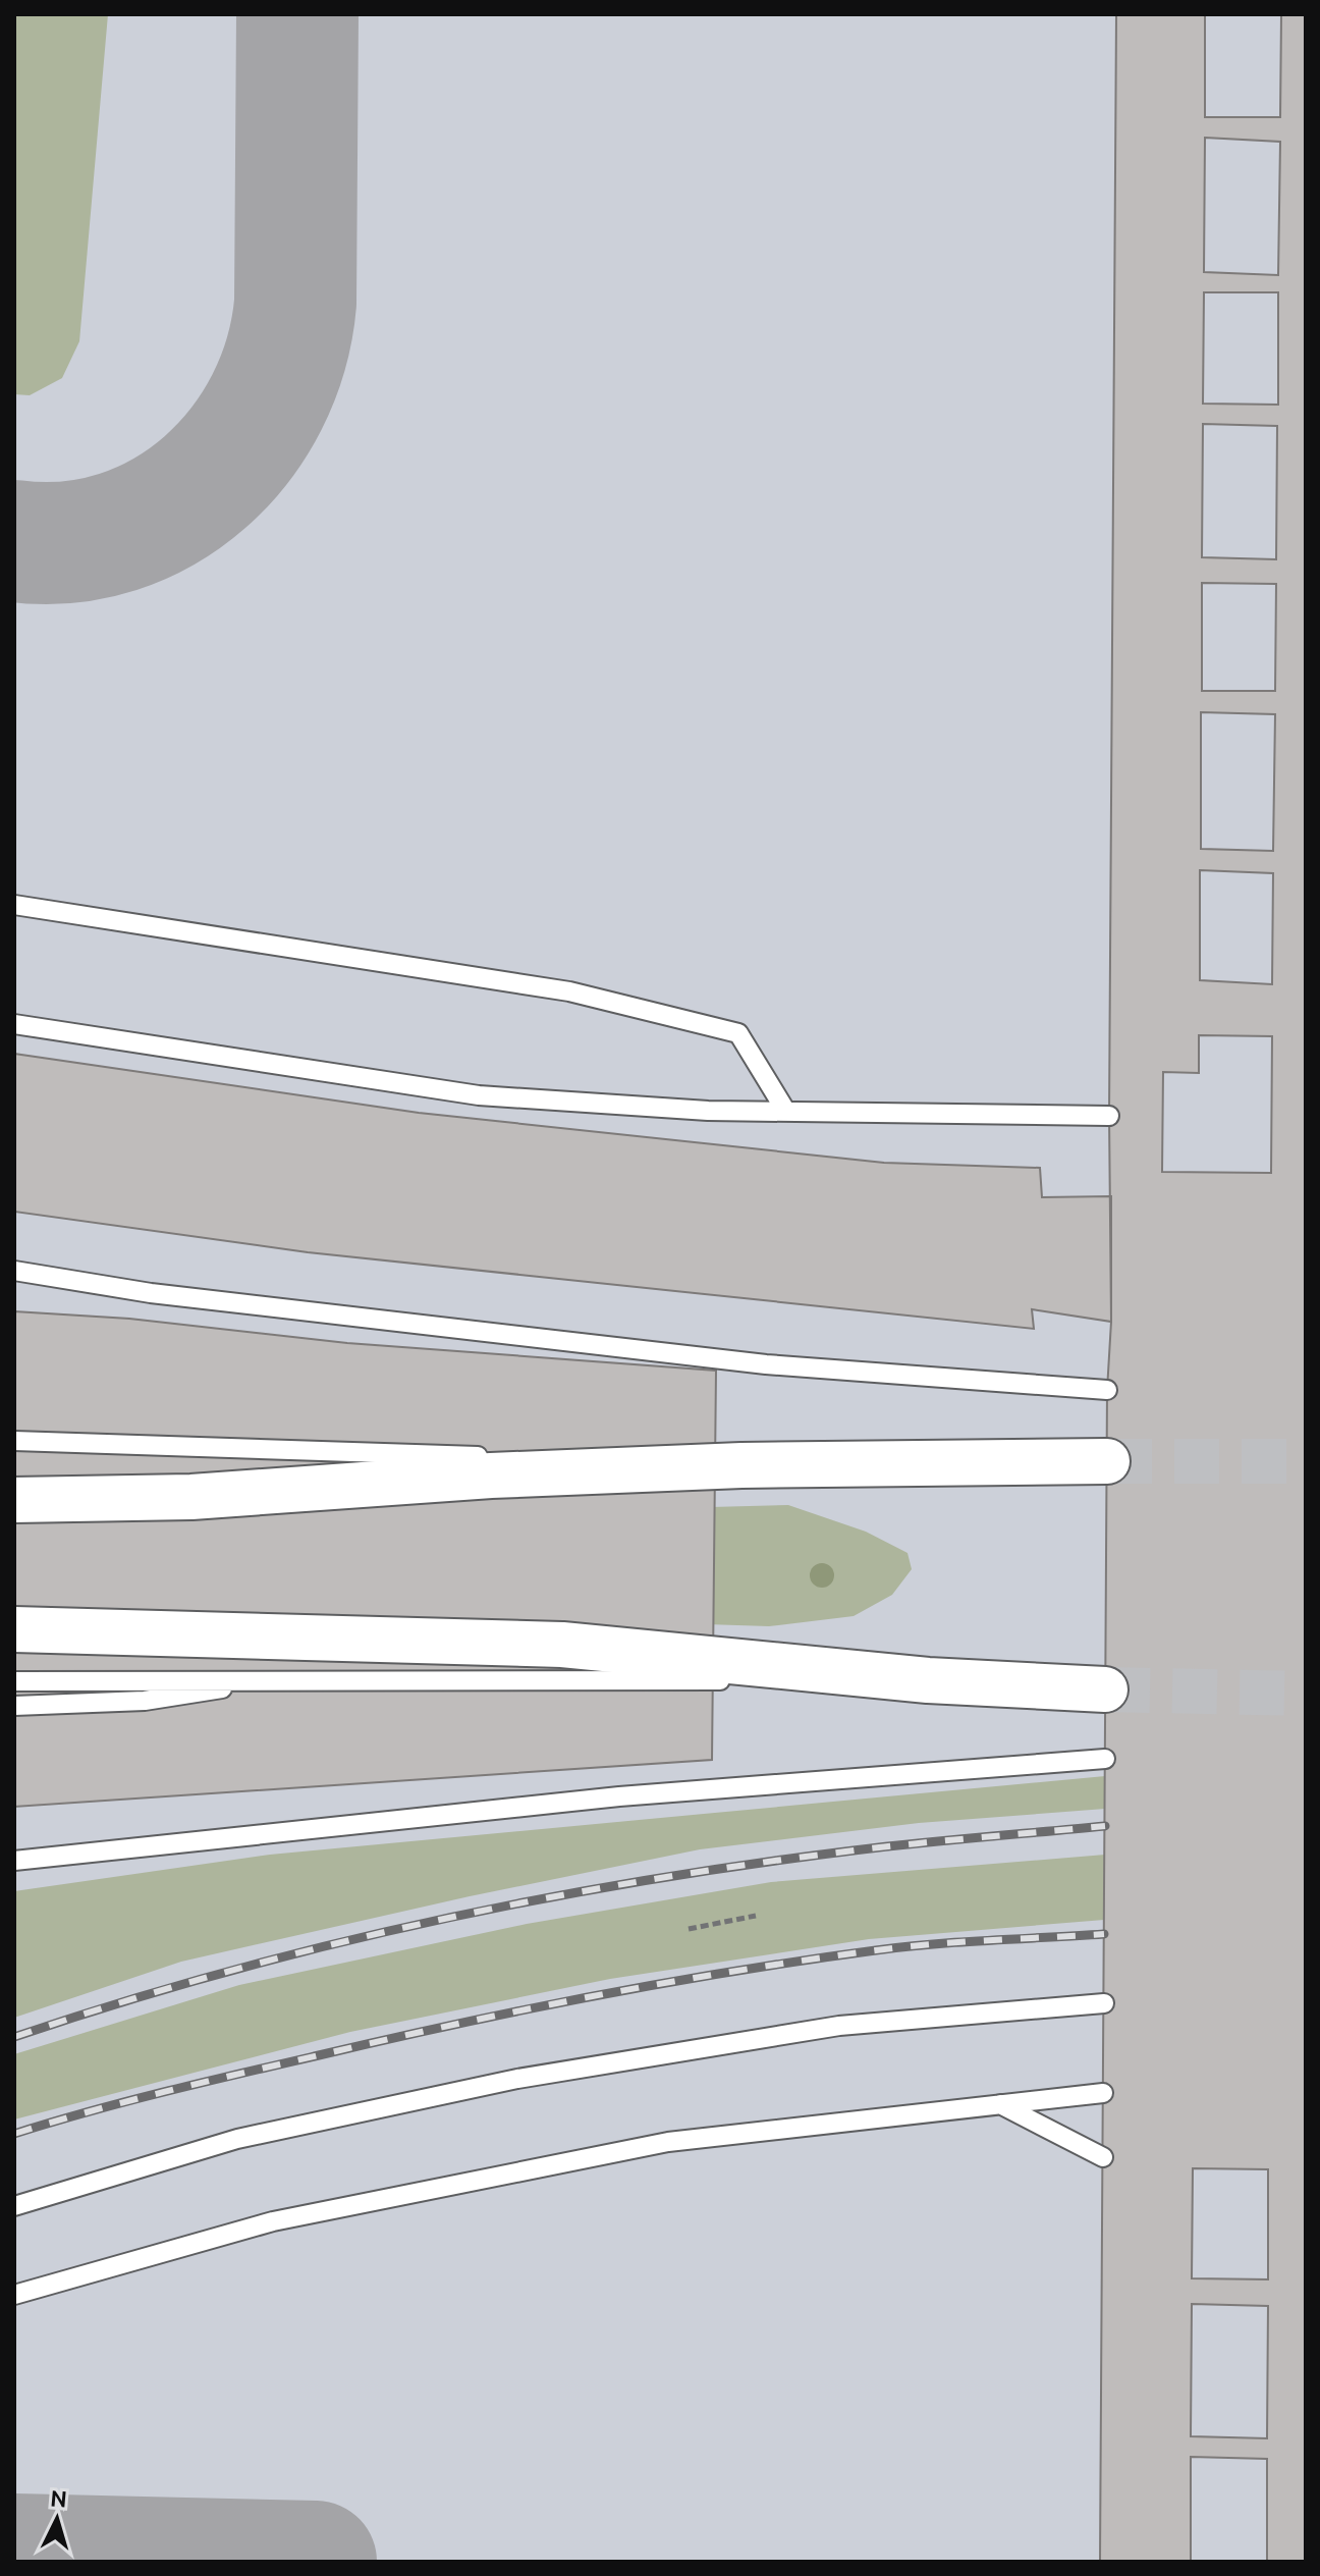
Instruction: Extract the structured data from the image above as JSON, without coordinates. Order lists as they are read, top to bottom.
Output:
{
  "north": "top"
}
